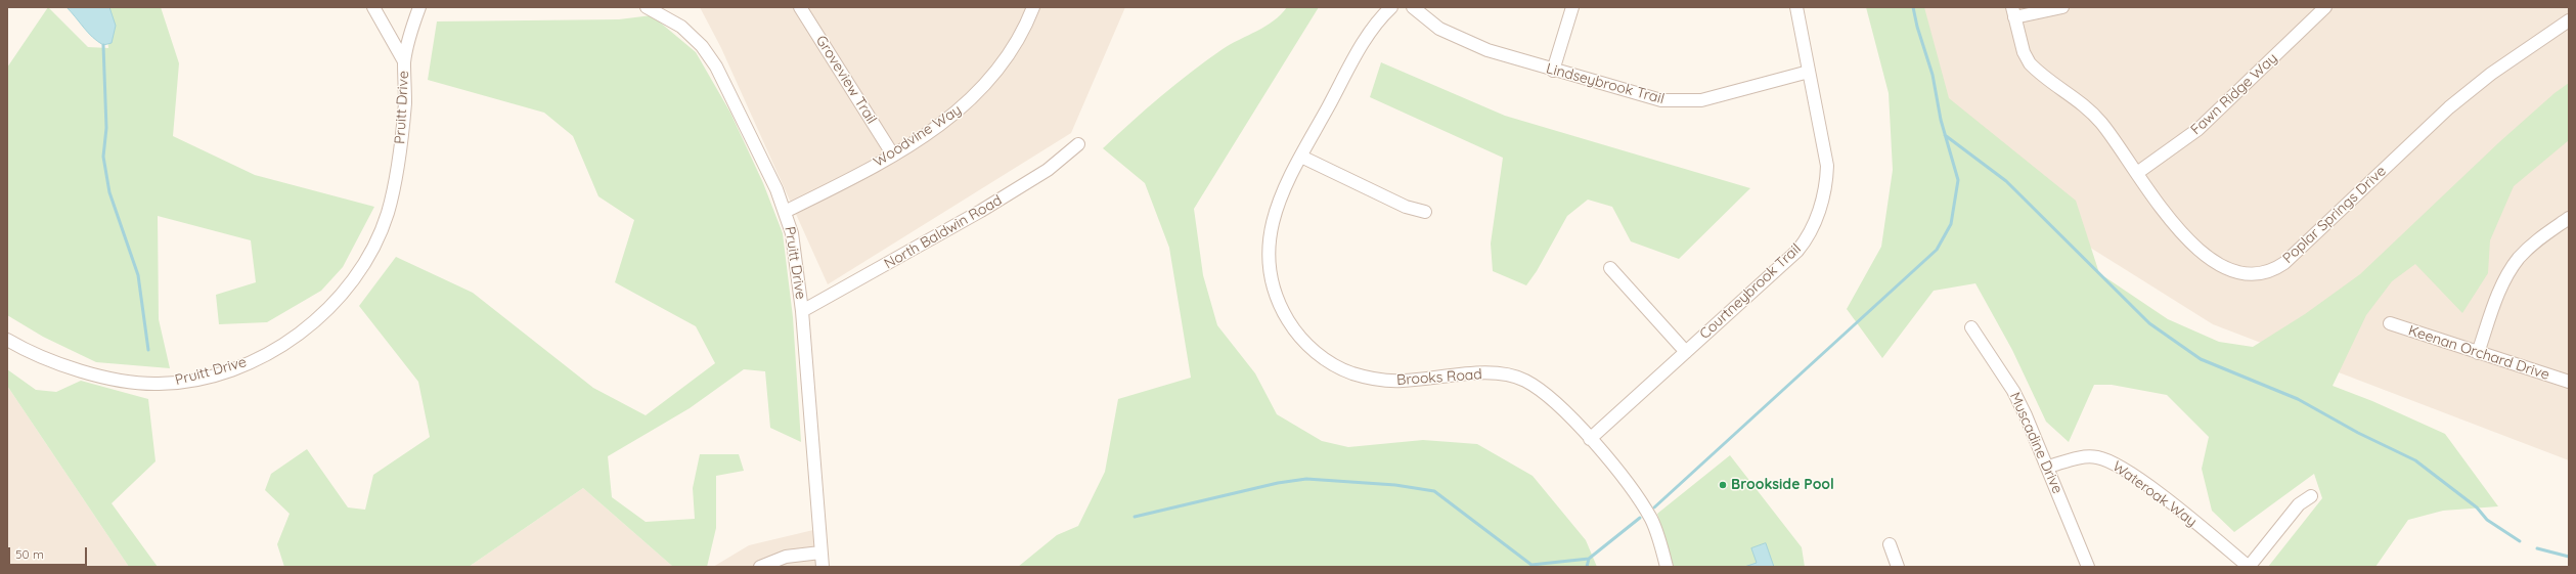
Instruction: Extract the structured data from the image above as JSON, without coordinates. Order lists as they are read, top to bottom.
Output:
{
  "streets": {
    "street": [
      "Groveview Trail",
      "Lindseybrook Trail",
      "Fawn Ridge Way",
      "Pruitt Drive",
      "Woodvine Way",
      "Poplar Springs Drive",
      "North Baldwin Road",
      "Courtneybrook Trail",
      "Keenan Orchard Drive",
      "Brooks Road",
      "Muscadine Drive",
      "Wateroak Way"
    ]
  },
  "crossings": [
    ["Groveview Trail", "Woodvine Way"],
    ["Lindseybrook Trail", "Courtneybrook Trail"],
    ["Fawn Ridge Way", "Poplar Springs Drive"],
    ["Pruitt Drive", "Woodvine Way"],
    ["Pruitt Drive", "North Baldwin Road"],
    ["Courtneybrook Trail", "Brooks Road"],
    ["Muscadine Drive", "Wateroak Way"]
  ],
  "places": ["Brookside Pool"],
  "scale_bar": "50 m"
}
